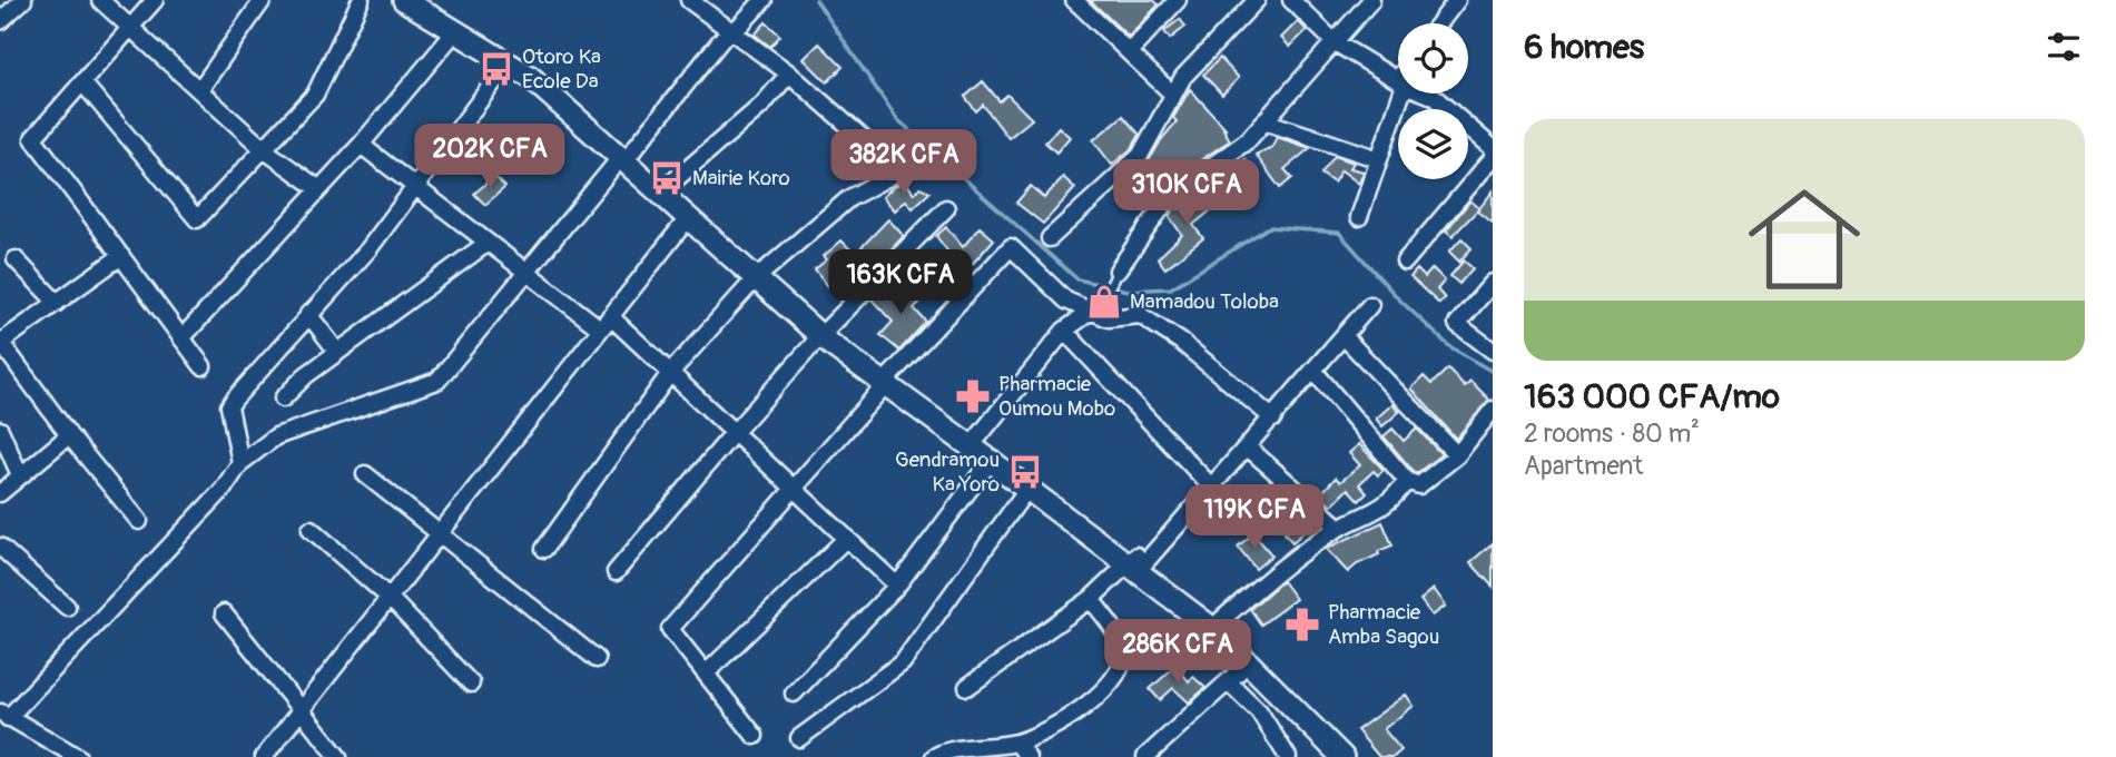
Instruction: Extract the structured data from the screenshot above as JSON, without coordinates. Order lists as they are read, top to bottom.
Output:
{
  "places": {
    "bus stop": ["Otoro Ka Ecole Da", "Mairie Koro", "Gendramou Ka Yoro"],
    "shop": ["Mamadou Toloba"],
    "pharmacy": ["Pharmacie Oumou Mobo", "Pharmacie Amba Sagou"]
  },
  "page": {
    "heading": "6 homes",
    "list": [
      {
        "name": "163 000 CFA/mo",
        "note": "2 rooms · 80 m² · Apartment"
      }
    ],
    "price": [
      "202K CFA",
      "382K CFA",
      "310K CFA",
      "163K CFA",
      "119K CFA",
      "286K CFA"
    ]
  }
}
